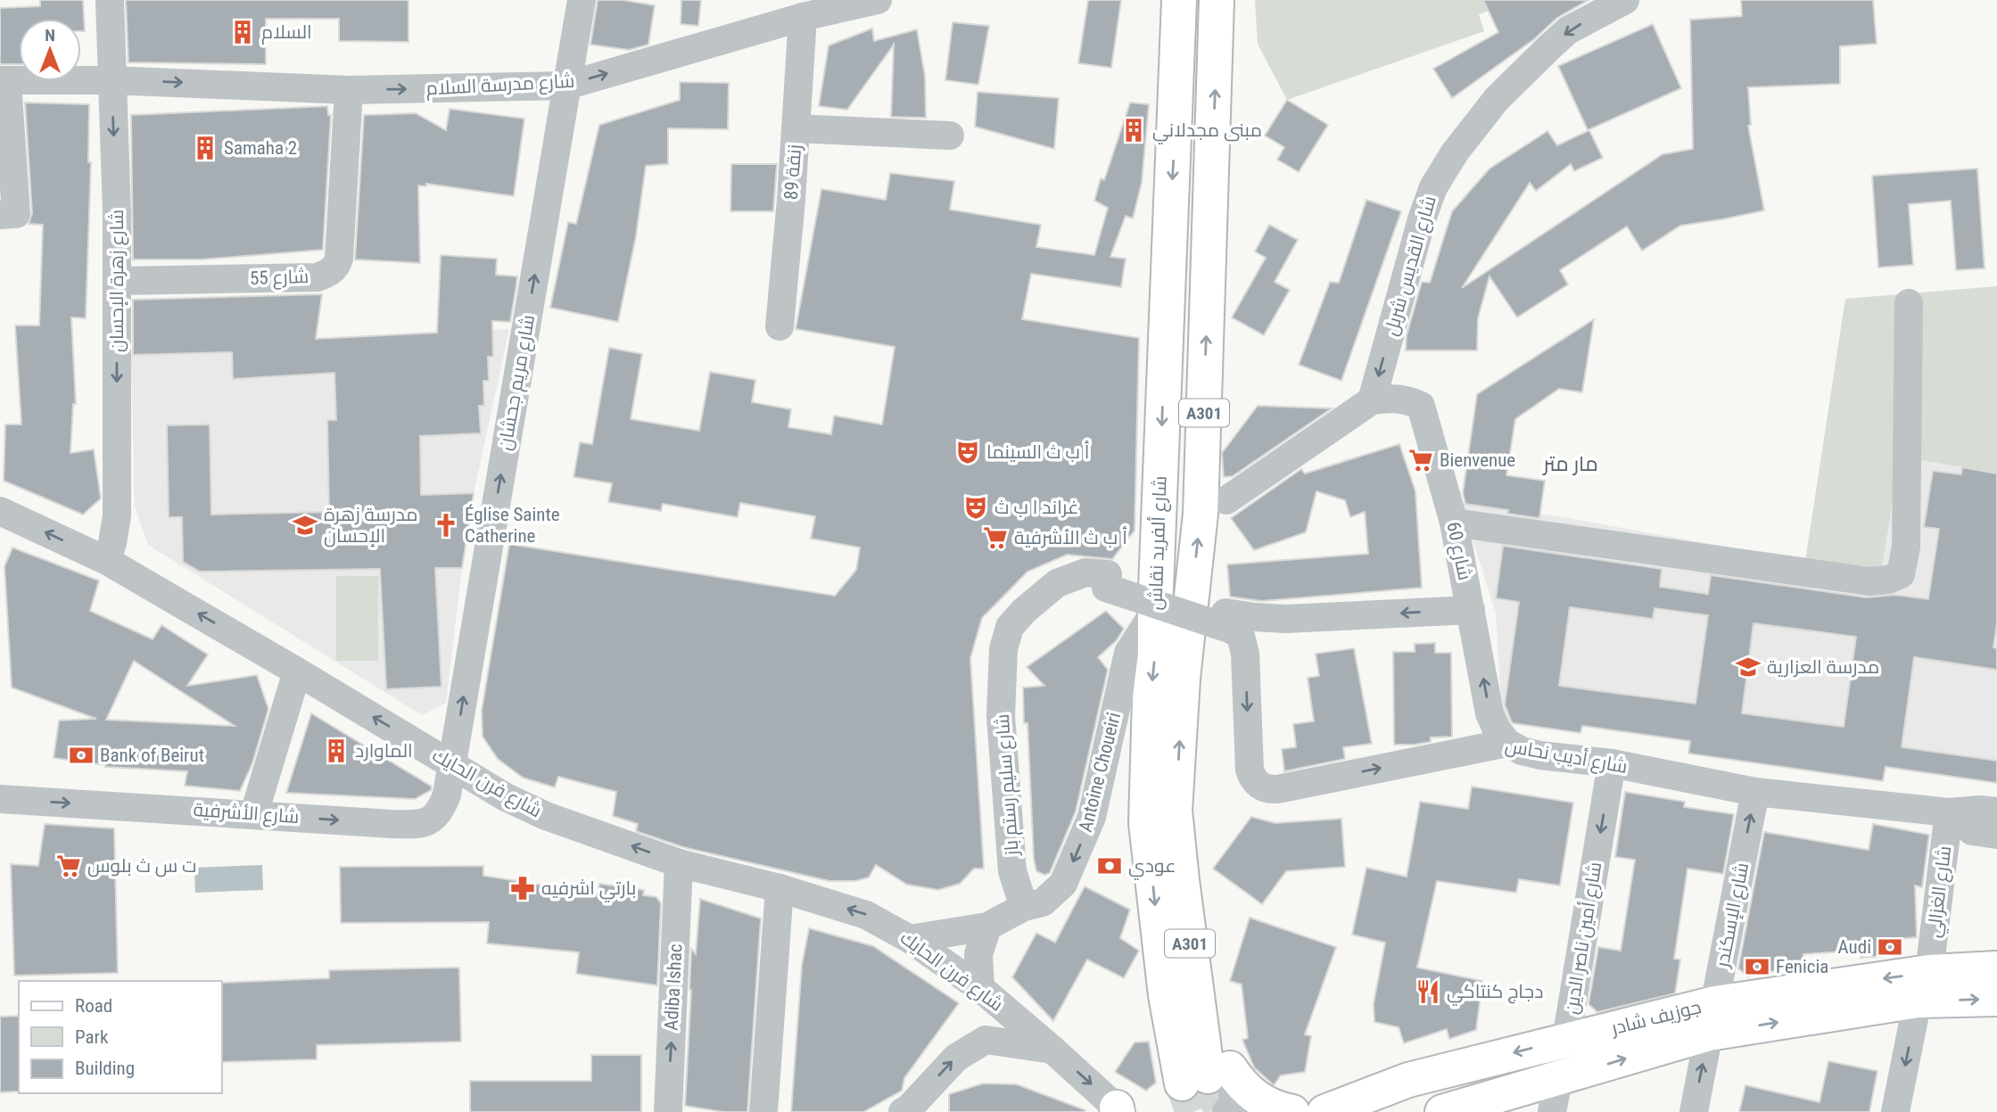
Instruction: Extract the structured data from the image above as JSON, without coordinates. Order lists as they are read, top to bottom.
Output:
{
  "streets": {
    "main road": ["A301", "شارع ألفريد نقاش", "جوزيف شادر"],
    "street": [
      "شارع مدرسة السلام",
      "زنقة 89",
      "شارع القديس شربل",
      "شارع 55",
      "شارع زهرة الإحسان",
      "شارع مريم جحشان",
      "شارع 60",
      "شارع أديب نحاس",
      "Antoine Choueiri",
      "شارع فرن الحايك",
      "شارع سليم رستم باز",
      "شارع الأشرفية",
      "شارع الغزالي",
      "شارع الإسكندر",
      "شارع أمين ناصر الدين",
      "Adiba Ishac"
    ]
  },
  "crossings": [
    ["شارع مدرسة السلام", "زنقة 89"],
    ["شارع مدرسة السلام", "شارع 55"],
    ["شارع مدرسة السلام", "شارع زهرة الإحسان"],
    ["شارع مدرسة السلام", "شارع مريم جحشان"],
    ["شارع القديس شربل", "شارع 60"],
    ["شارع 55", "شارع زهرة الإحسان"],
    ["شارع زهرة الإحسان", "شارع فرن الحايك"],
    ["شارع مريم جحشان", "شارع فرن الحايك"],
    ["شارع مريم جحشان", "شارع الأشرفية"],
    ["شارع ألفريد نقاش", "Antoine Choueiri"],
    ["شارع 60", "شارع أديب نحاس"],
    ["شارع 60", "شارع سليم رستم باز"],
    ["شارع أديب نحاس", "شارع سليم رستم باز"],
    ["شارع أديب نحاس", "شارع الغزالي"],
    ["شارع أديب نحاس", "شارع الإسكندر"],
    ["شارع أديب نحاس", "شارع أمين ناصر الدين"],
    ["Antoine Choueiri", "شارع فرن الحايك"],
    ["Antoine Choueiri", "شارع سليم رستم باز"],
    ["شارع فرن الحايك", "شارع الأشرفية"],
    ["شارع فرن الحايك", "Adiba Ishac"],
    ["شارع الغزالي", "جوزيف شادر"],
    ["شارع الإسكندر", "جوزيف شادر"],
    ["شارع أمين ناصر الدين", "جوزيف شادر"]
  ],
  "one_way": [
    "شارع مدرسة السلام",
    "شارع القديس شربل",
    "شارع مريم جحشان",
    "Antoine Choueiri",
    "شارع فرن الحايك",
    "شارع الأشرفية",
    "شارع الغزالي",
    "شارع الإسكندر",
    "شارع أمين ناصر الدين"
  ],
  "districts": ["مار متر"],
  "places": {
    "building": [
      "السلام",
      "مبنى مجدلاني",
      "Samaha 2",
      "الماوارد"
    ],
    "theatre": ["أ ب ث السينما", "غراند ا ب ث"],
    "supermarket": ["Bienvenue", "أ ب ث الأشرفية", "ت س ث بلوس"],
    "school or university": ["مدرسة زهرة الإحسان", "مدرسة العزارية"],
    "church": ["Église Sainte Catherine"],
    "bank": [
      "Bank of Beirut",
      "عودي",
      "Audi",
      "Fenicia"
    ],
    "pharmacy": ["بارتي اشرفيه"],
    "restaurant": ["دجاج كنتاكي"]
  },
  "legend": ["Road", "Park", "Building"],
  "north": "top"
}
